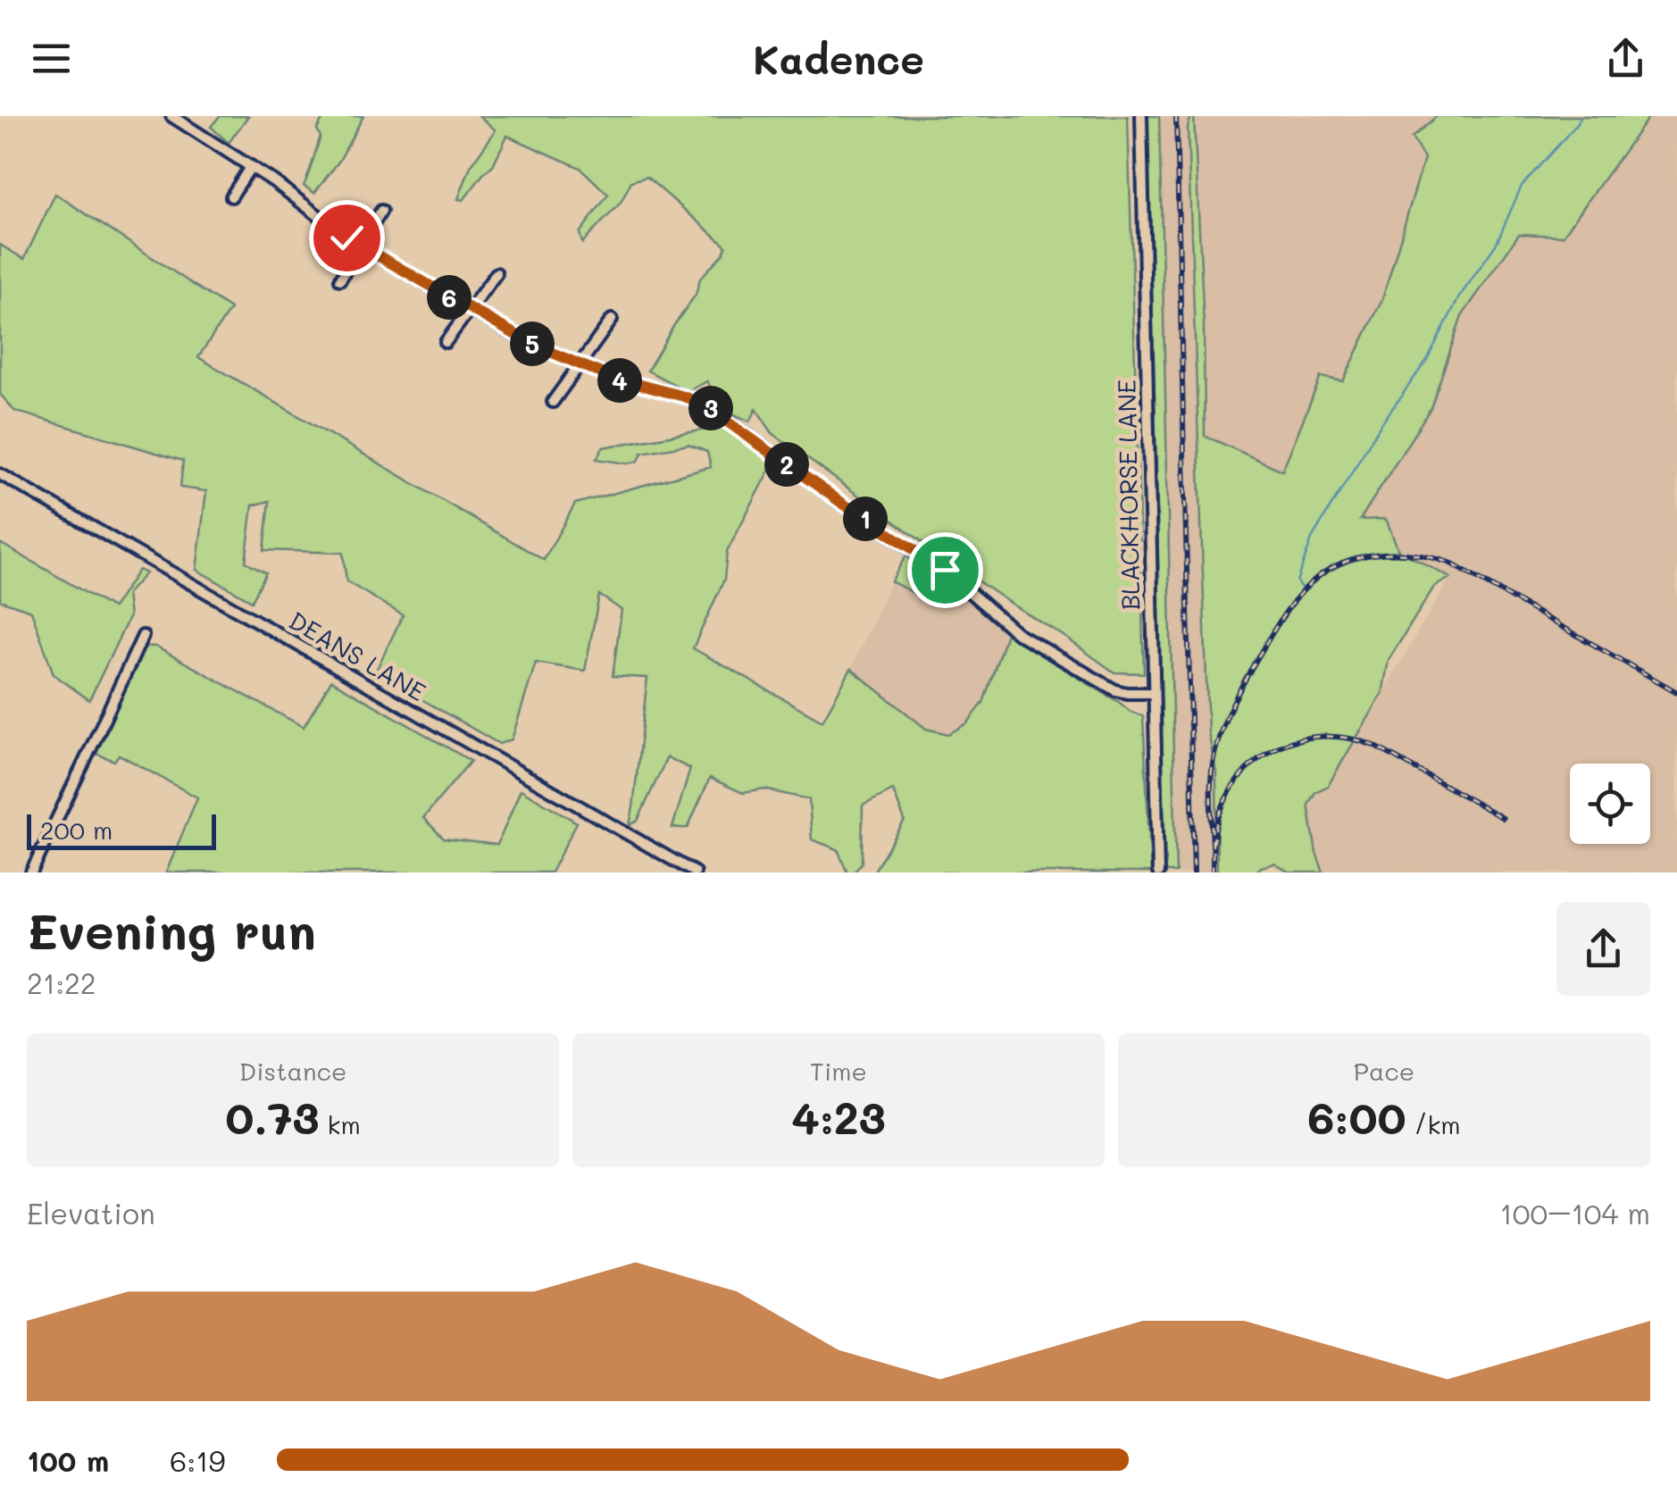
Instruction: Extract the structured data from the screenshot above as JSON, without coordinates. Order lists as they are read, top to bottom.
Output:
{
  "streets": {
    "street": ["BLACKHORSE LANE", "DEANS LANE"]
  },
  "scale_bar": "200 m",
  "page": {
    "header": "Kadence",
    "pins": [
      "6",
      "5",
      "4",
      "3",
      "2",
      "1"
    ],
    "scale": "200 m",
    "heading": ["Evening run", "21:22"],
    "stats": [
      ["Distance", "0.73 km"],
      ["Time", "4:23"],
      ["Pace", "6:00 /km"]
    ],
    "chart": ["Elevation", "100–104 m"],
    "list": [
      {
        "name": "100 m",
        "note": "6:19"
      }
    ]
  }
}
